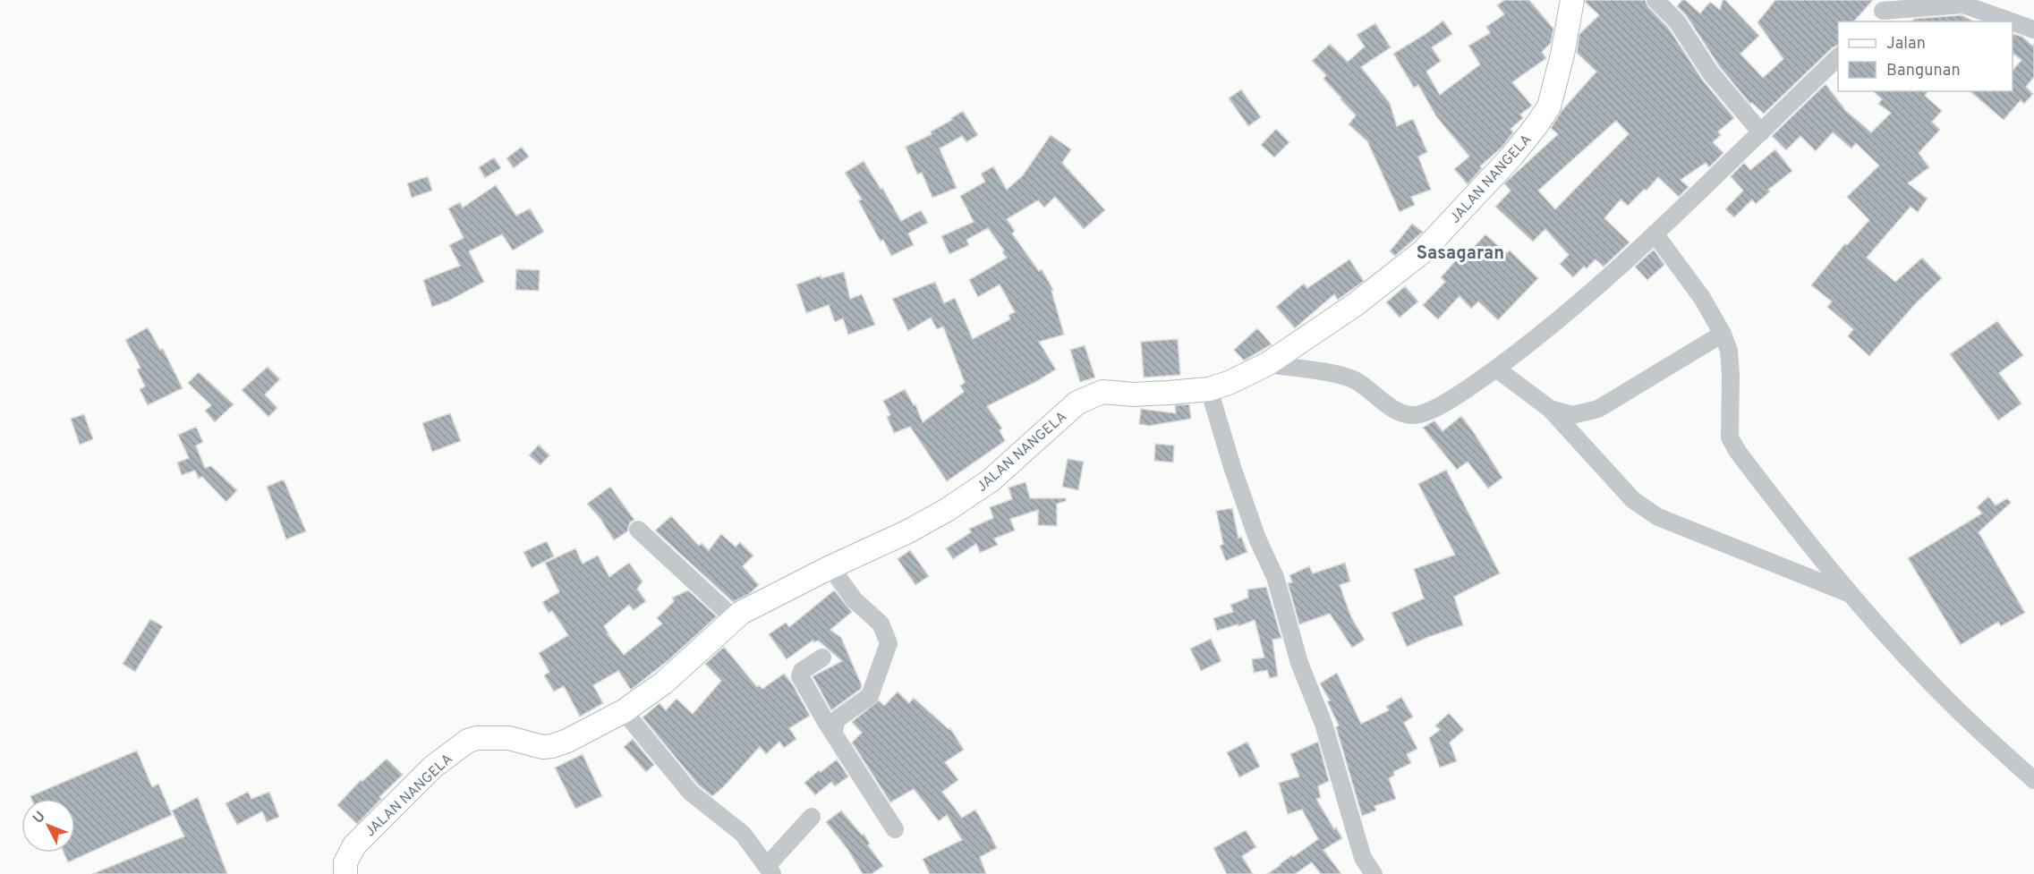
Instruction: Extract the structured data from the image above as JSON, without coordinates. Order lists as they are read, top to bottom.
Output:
{
  "streets": {
    "main road": ["JALAN NANGELA"]
  },
  "districts": ["Sasagaran"],
  "legend": ["Jalan", "Bangunan"],
  "north": "top left"
}
